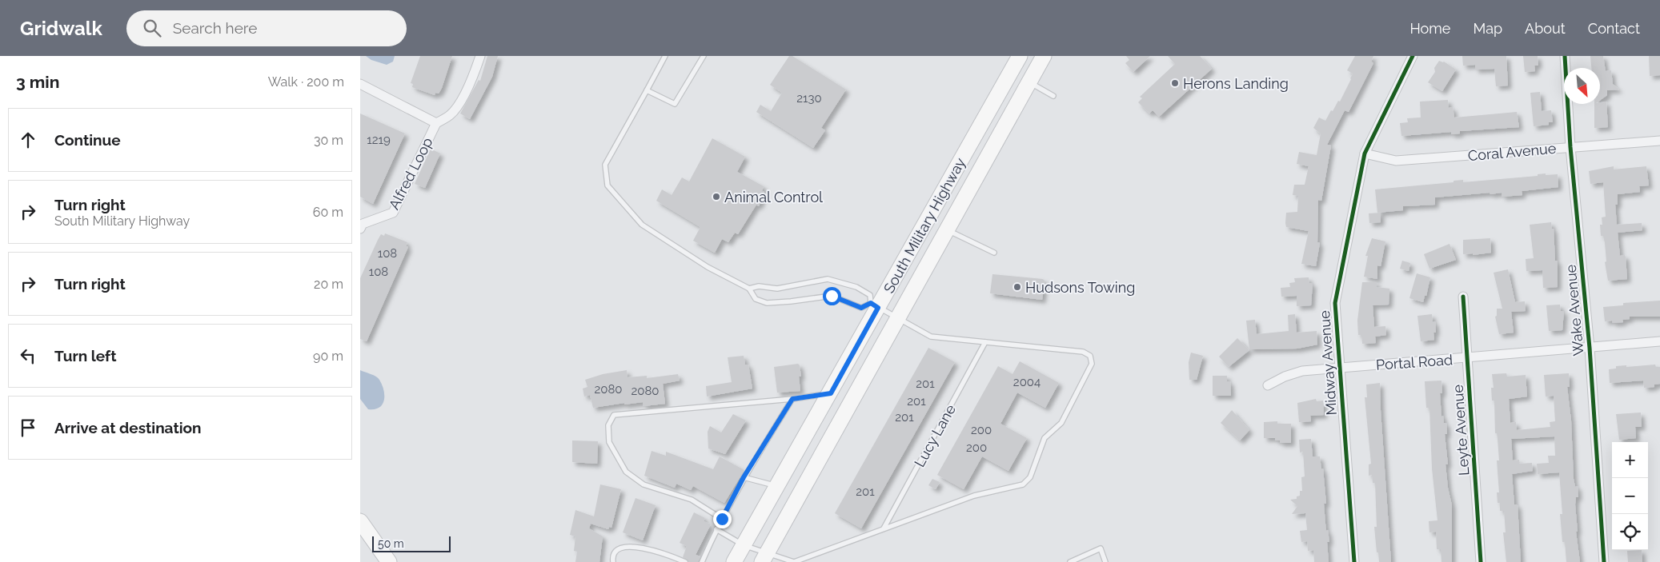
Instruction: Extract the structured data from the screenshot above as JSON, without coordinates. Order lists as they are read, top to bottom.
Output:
{
  "streets": {
    "main road": ["South Military Highway"],
    "street": [
      "Coral Avenue",
      "Alfred Loop",
      "Wake Avenue",
      "Portal Road",
      "Midway Avenue",
      "Leyte Avenue"
    ],
    "lane": ["Lucy Lane"]
  },
  "crossings": [
    ["Coral Avenue", "Wake Avenue"],
    ["Coral Avenue", "Midway Avenue"],
    ["Wake Avenue", "Portal Road"],
    ["Portal Road", "Midway Avenue"],
    ["Portal Road", "Leyte Avenue"]
  ],
  "places": ["Herons Landing", "Animal Control", "Hudsons Towing"],
  "house_numbers": [
    "2130",
    "1219",
    "108",
    "108",
    "2004",
    "201",
    "2080",
    "2080",
    "201",
    "201",
    "200",
    "200",
    "201"
  ],
  "scale_bar": "50 m",
  "north": "bottom right",
  "page": {
    "header": "Gridwalk",
    "search": "Search here",
    "nav": [
      "Home",
      "Map",
      "About",
      "Contact"
    ],
    "heading": ["3 min", "Walk · 200 m"],
    "list": [
      ["Continue", "30 m"],
      ["Turn right", "South Military Highway", "60 m"],
      ["Turn right", "20 m"],
      ["Turn left", "90 m"],
      "Arrive at destination"
    ],
    "map_buttons": ["+", "−"],
    "scale": "50 m"
  }
}
